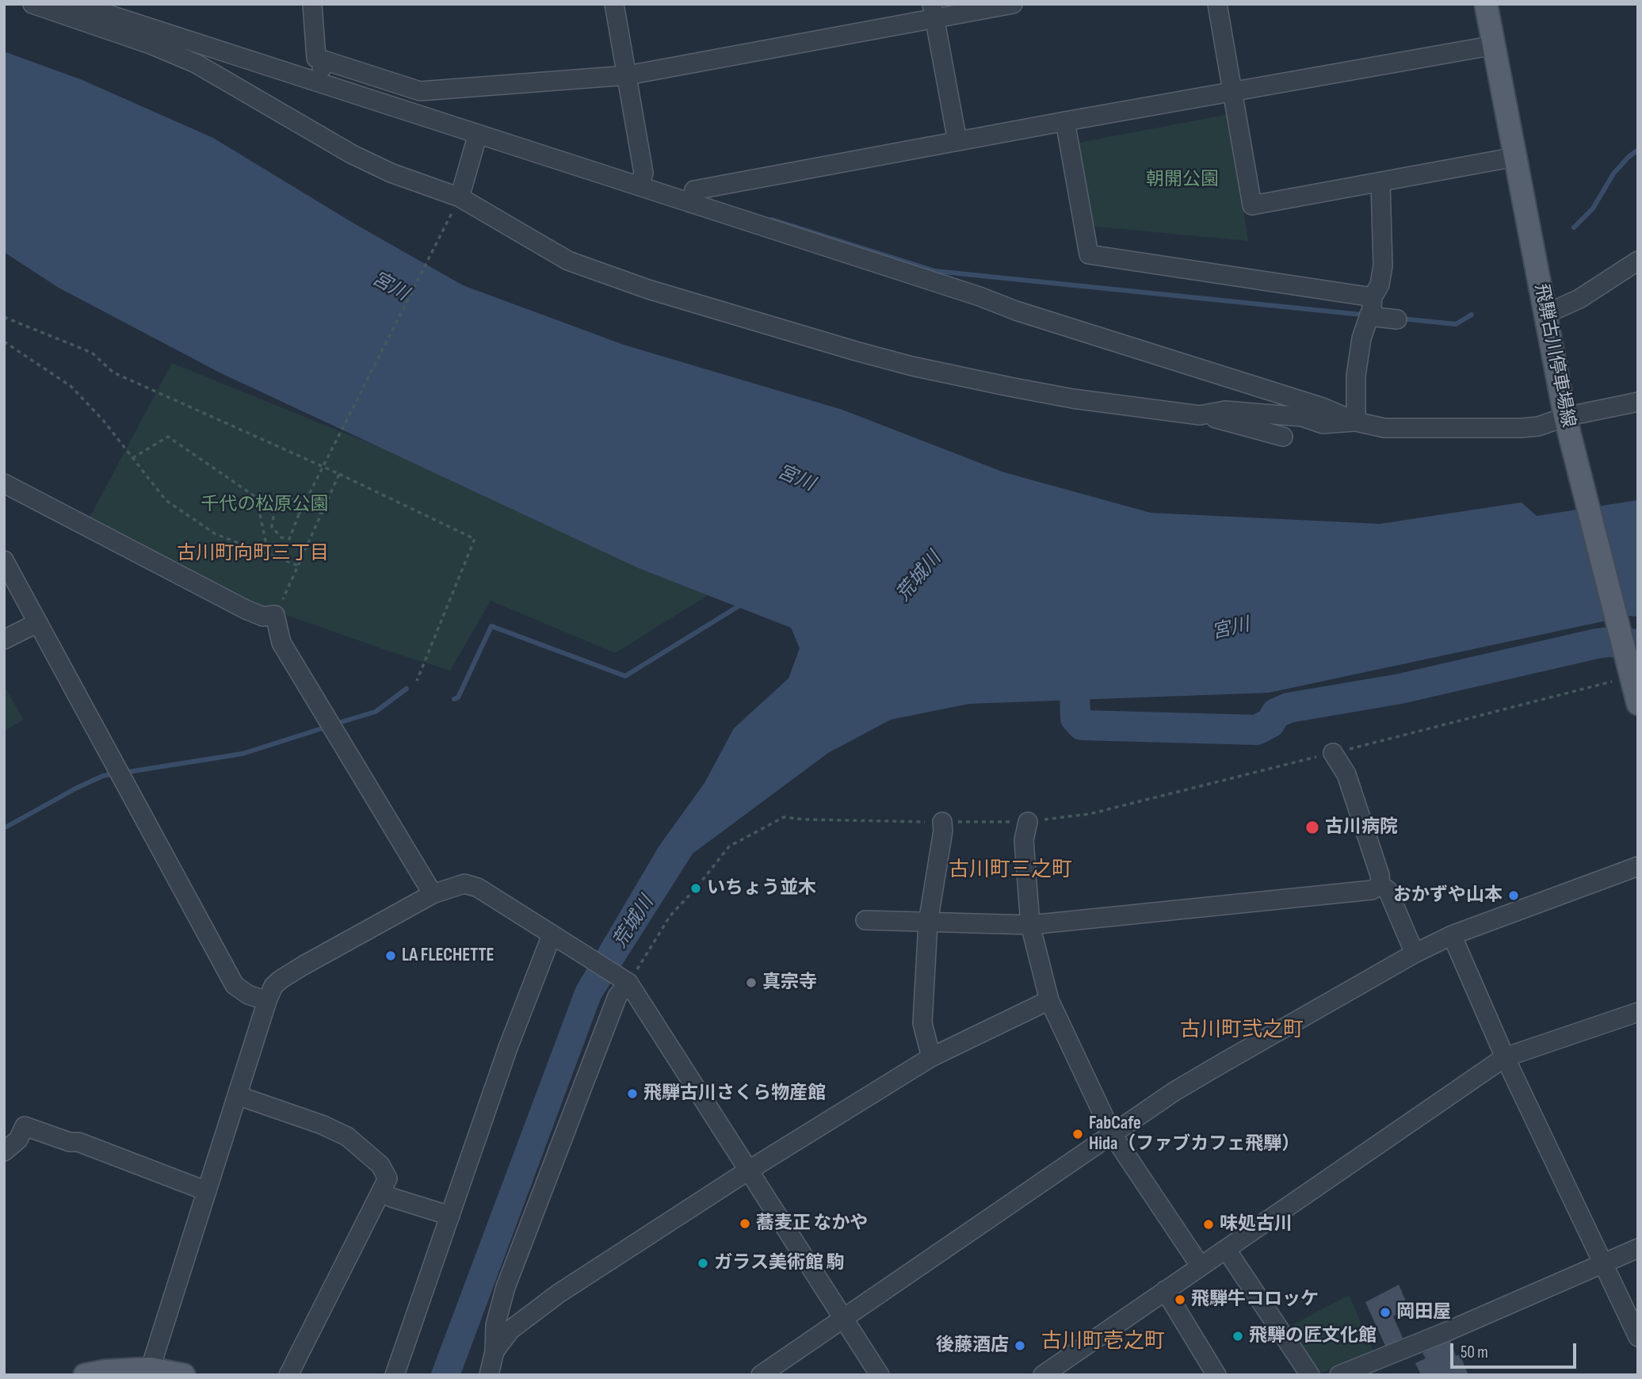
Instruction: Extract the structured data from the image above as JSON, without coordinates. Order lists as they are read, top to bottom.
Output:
{
  "streets": {
    "main road": ["飛騨古川停車場線"]
  },
  "districts": [
    "古川町向町三丁目",
    "古川町三之町",
    "古川町弐之町",
    "古川町壱之町"
  ],
  "water": ["宮川", "荒城川"],
  "parks": ["朝開公園", "千代の松原公園"],
  "places": [
    "古川病院",
    "いちょう並木",
    "おかずや山本",
    "LA FLECHETTE",
    "真宗寺",
    "飛騨古川さくら物産館",
    "FabCafe Hida（ファブカフェ飛騨）",
    "蕎麦正 なかや",
    "味処古川",
    "ガラス美術館 駒",
    "飛騨牛コロッケ",
    "岡田屋",
    "飛騨の匠文化館",
    "後藤酒店"
  ],
  "scale_bar": "50 m"
}
